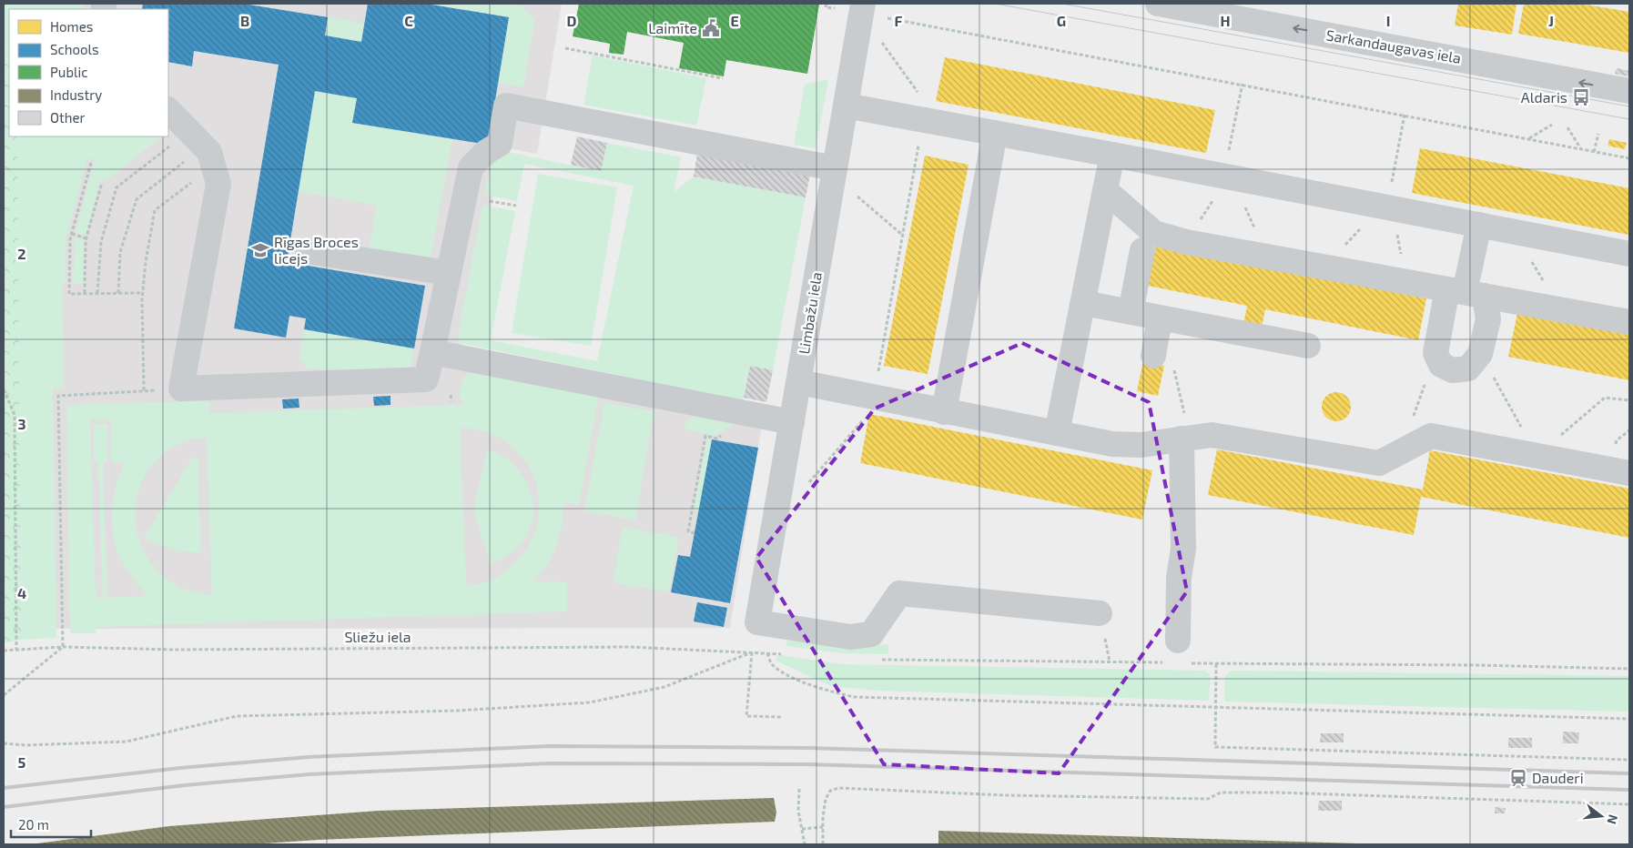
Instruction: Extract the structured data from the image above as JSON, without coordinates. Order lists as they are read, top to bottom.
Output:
{
  "streets": {
    "street": ["Sarkandaugavas iela", "Limbažu iela"],
    "path": ["Sliežu iela"]
  },
  "places": {
    "public building": ["Laimīte"],
    "bus stop": ["Aldaris"],
    "school or university": ["Rīgas Broces licejs"],
    "station": ["Dauderi"]
  },
  "legend": [
    "Homes",
    "Schools",
    "Public",
    "Industry",
    "Other"
  ],
  "scale_bar": "20 m",
  "north": "right",
  "grid": {
    "columns": [
      "B",
      "C",
      "D",
      "E",
      "F",
      "G",
      "H",
      "I",
      "J"
    ],
    "rows": [
      "2",
      "3",
      "4",
      "5"
    ]
  }
}
